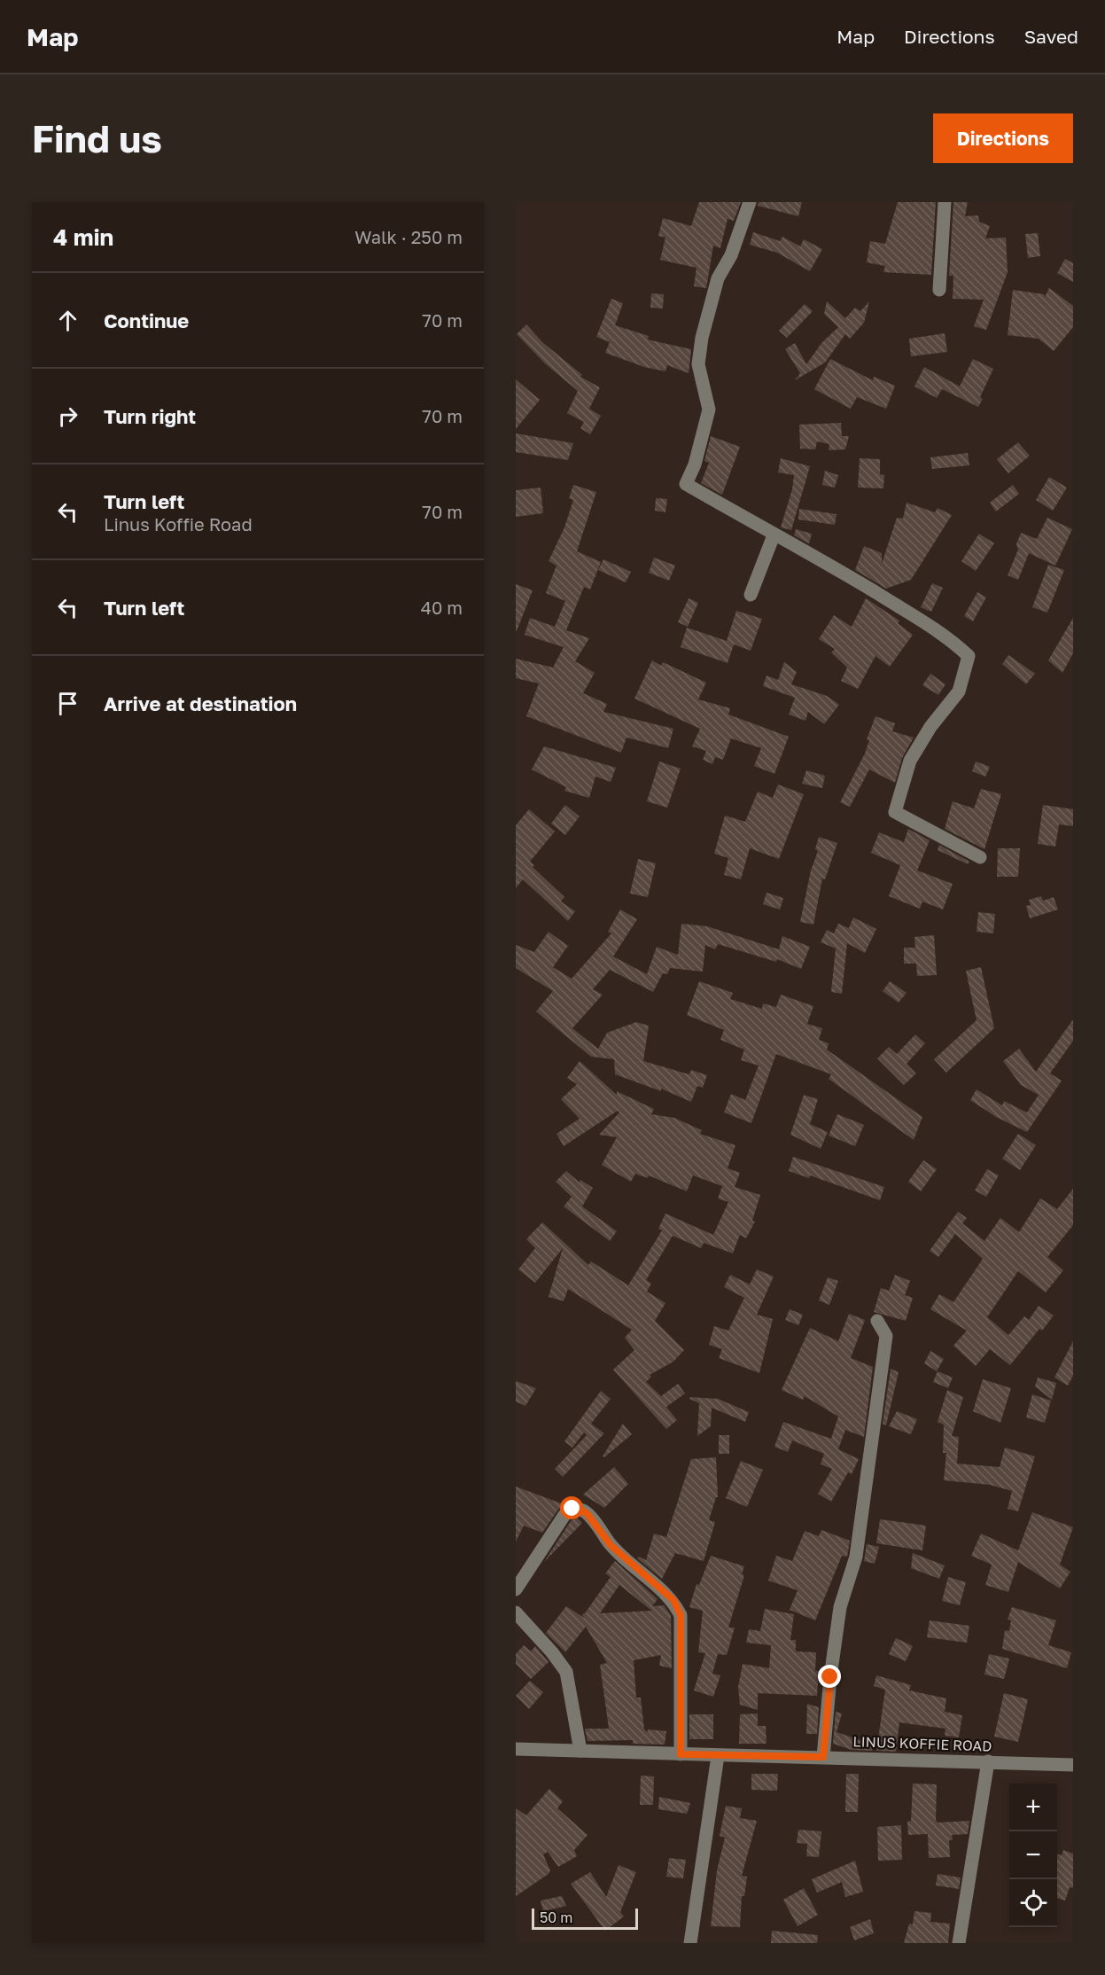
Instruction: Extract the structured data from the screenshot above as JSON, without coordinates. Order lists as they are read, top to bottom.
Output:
{
  "streets": {
    "street": ["LINUS KOFFIE ROAD"]
  },
  "scale_bar": "50 m",
  "page": {
    "header": "Map",
    "nav": ["Map", "Directions", "Saved"],
    "buttons": "Directions",
    "title": "Find us",
    "heading": ["4 min", "Walk · 250 m"],
    "list": [
      ["Continue", "70 m"],
      ["Turn right", "70 m"],
      ["Turn left", "Linus Koffie Road", "70 m"],
      ["Turn left", "40 m"],
      "Arrive at destination"
    ],
    "map_buttons": ["+", "−"],
    "scale": "50 m"
  }
}
